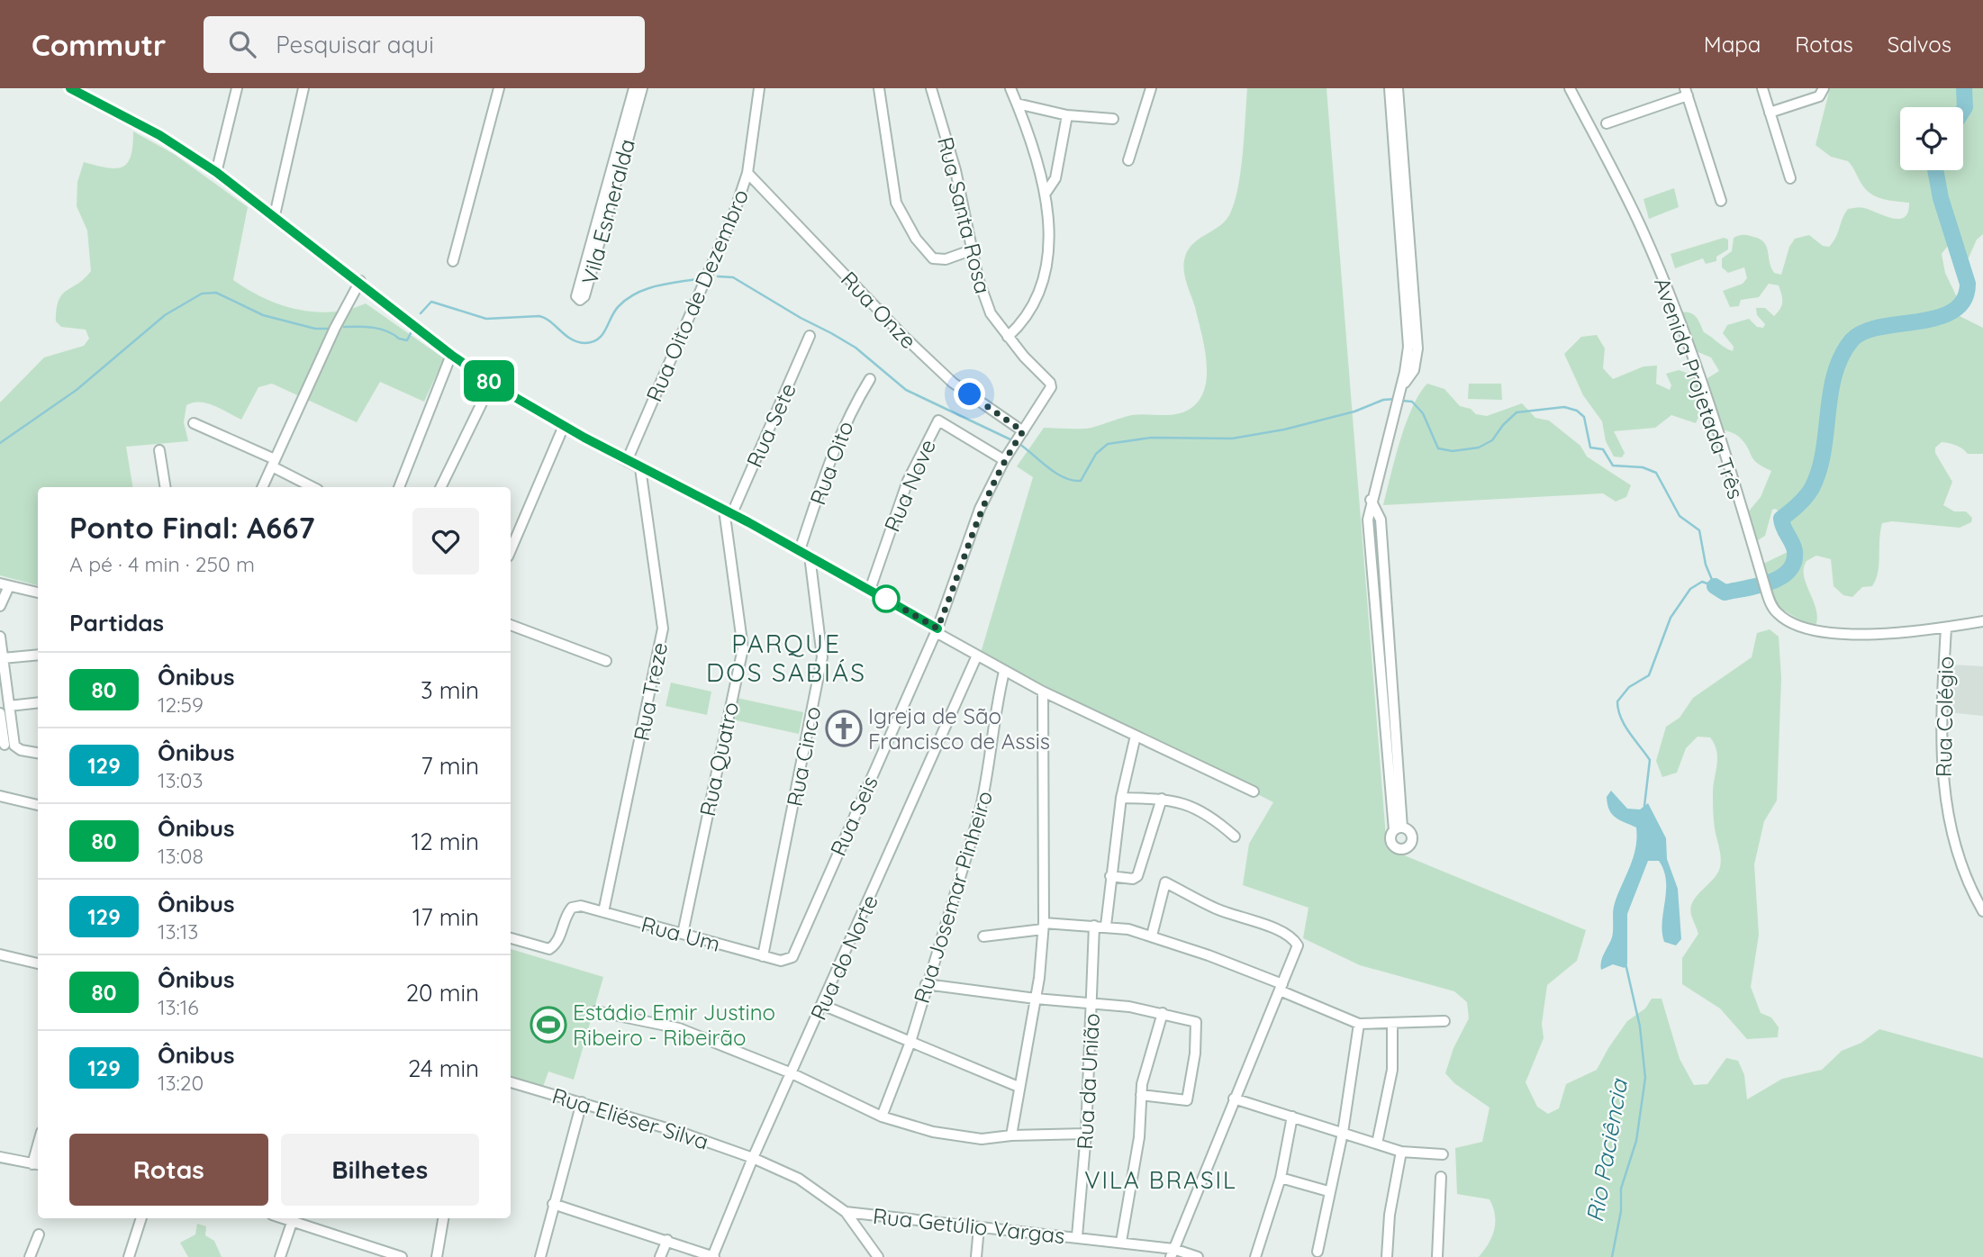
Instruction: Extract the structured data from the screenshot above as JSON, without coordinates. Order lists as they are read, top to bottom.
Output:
{
  "streets": {
    "street": [
      "Vila Esmeralda",
      "Rua Santa Rosa",
      "Rua Oito de Dezembro",
      "Rua Onze",
      "Avenida Projetada Três",
      "Rua Sete",
      "Rua Oito",
      "Rua Nove",
      "Rua Treze",
      "Rua Colégio",
      "Rua Cinco",
      "Rua Quatro",
      "Rua Seis",
      "Rua Josemar Pinheiro",
      "Rua Um",
      "Rua do Norte",
      "Rua da União",
      "Rua Eliéser Silva",
      "Rua Getúlio Vargas"
    ]
  },
  "crossings": [
    ["Rua Santa Rosa", "Rua Onze"],
    ["Rua Santa Rosa", "Rua Seis"],
    ["Rua Oito de Dezembro", "Rua Onze"],
    ["Rua Onze", "Rua Seis"],
    ["Avenida Projetada Três", "Rua Colégio"],
    ["Rua Sete", "Rua Quatro"],
    ["Rua Nove", "Rua Seis"],
    ["Rua Treze", "Rua Um"],
    ["Rua Cinco", "Rua Um"],
    ["Rua Quatro", "Rua Um"],
    ["Rua Seis", "Rua Um"],
    ["Rua do Norte", "Rua Eliéser Silva"],
    ["Rua do Norte", "Rua Getúlio Vargas"],
    ["Rua da União", "Rua Getúlio Vargas"],
    ["Rua Eliéser Silva", "Rua Getúlio Vargas"]
  ],
  "districts": ["PARQUE DOS SABIÁS", "VILA BRASIL"],
  "water": ["Rio Paciência"],
  "places": {
    "church": ["Igreja de São Francisco de Assis"],
    "sports": ["Estádio Emir Justino Ribeiro - Ribeirão"]
  },
  "lines": ["bus line 80"],
  "page": {
    "header": "Commutr",
    "search": "Pesquisar aqui",
    "nav": ["Mapa", "Rotas", "Salvos"],
    "on_map": "80",
    "heading": [
      ["Ponto Final: A667", "A pé · 4 min · 250 m"],
      "Partidas"
    ],
    "list": [
      {
        "mark": "80",
        "name": "Ônibus",
        "note": "12:59",
        "value": "3 min"
      },
      {
        "mark": "129",
        "name": "Ônibus",
        "note": "13:03",
        "value": "7 min"
      },
      {
        "mark": "80",
        "name": "Ônibus",
        "note": "13:08",
        "value": "12 min"
      },
      {
        "mark": "129",
        "name": "Ônibus",
        "note": "13:13",
        "value": "17 min"
      },
      {
        "mark": "80",
        "name": "Ônibus",
        "note": "13:16",
        "value": "20 min"
      },
      {
        "mark": "129",
        "name": "Ônibus",
        "note": "13:20",
        "value": "24 min"
      }
    ],
    "buttons": ["Rotas", "Bilhetes"]
  }
}
